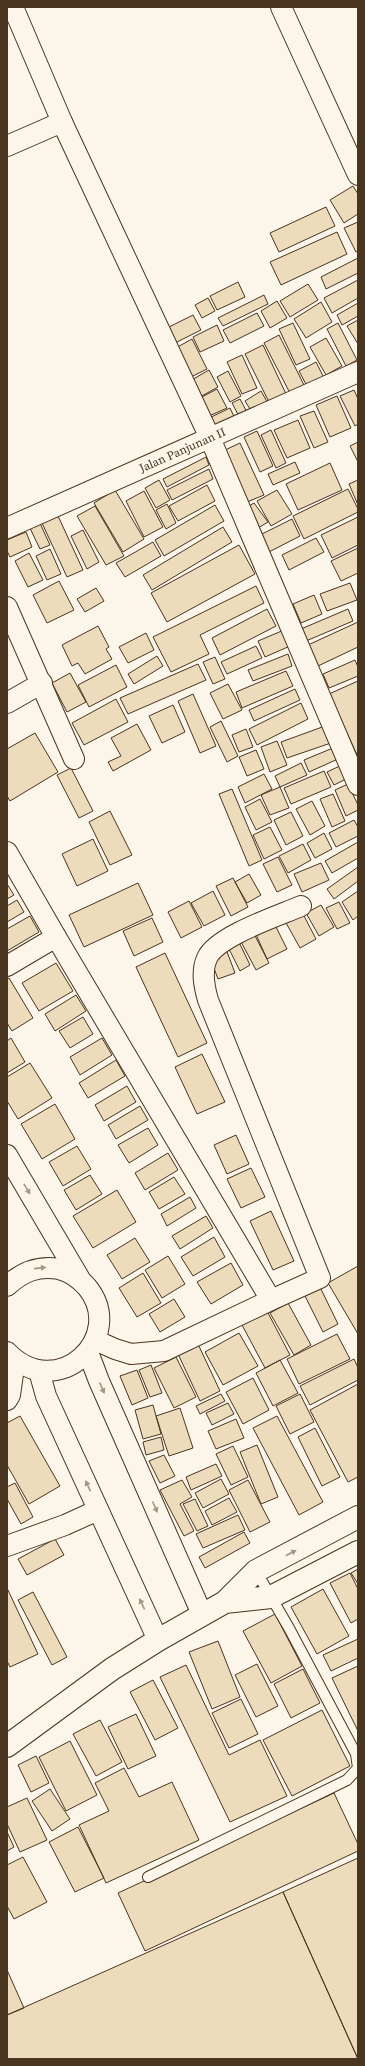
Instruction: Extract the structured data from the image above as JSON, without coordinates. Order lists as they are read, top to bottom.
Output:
{
  "streets": {
    "street": ["Jalan Panjunan II"]
  }
}
